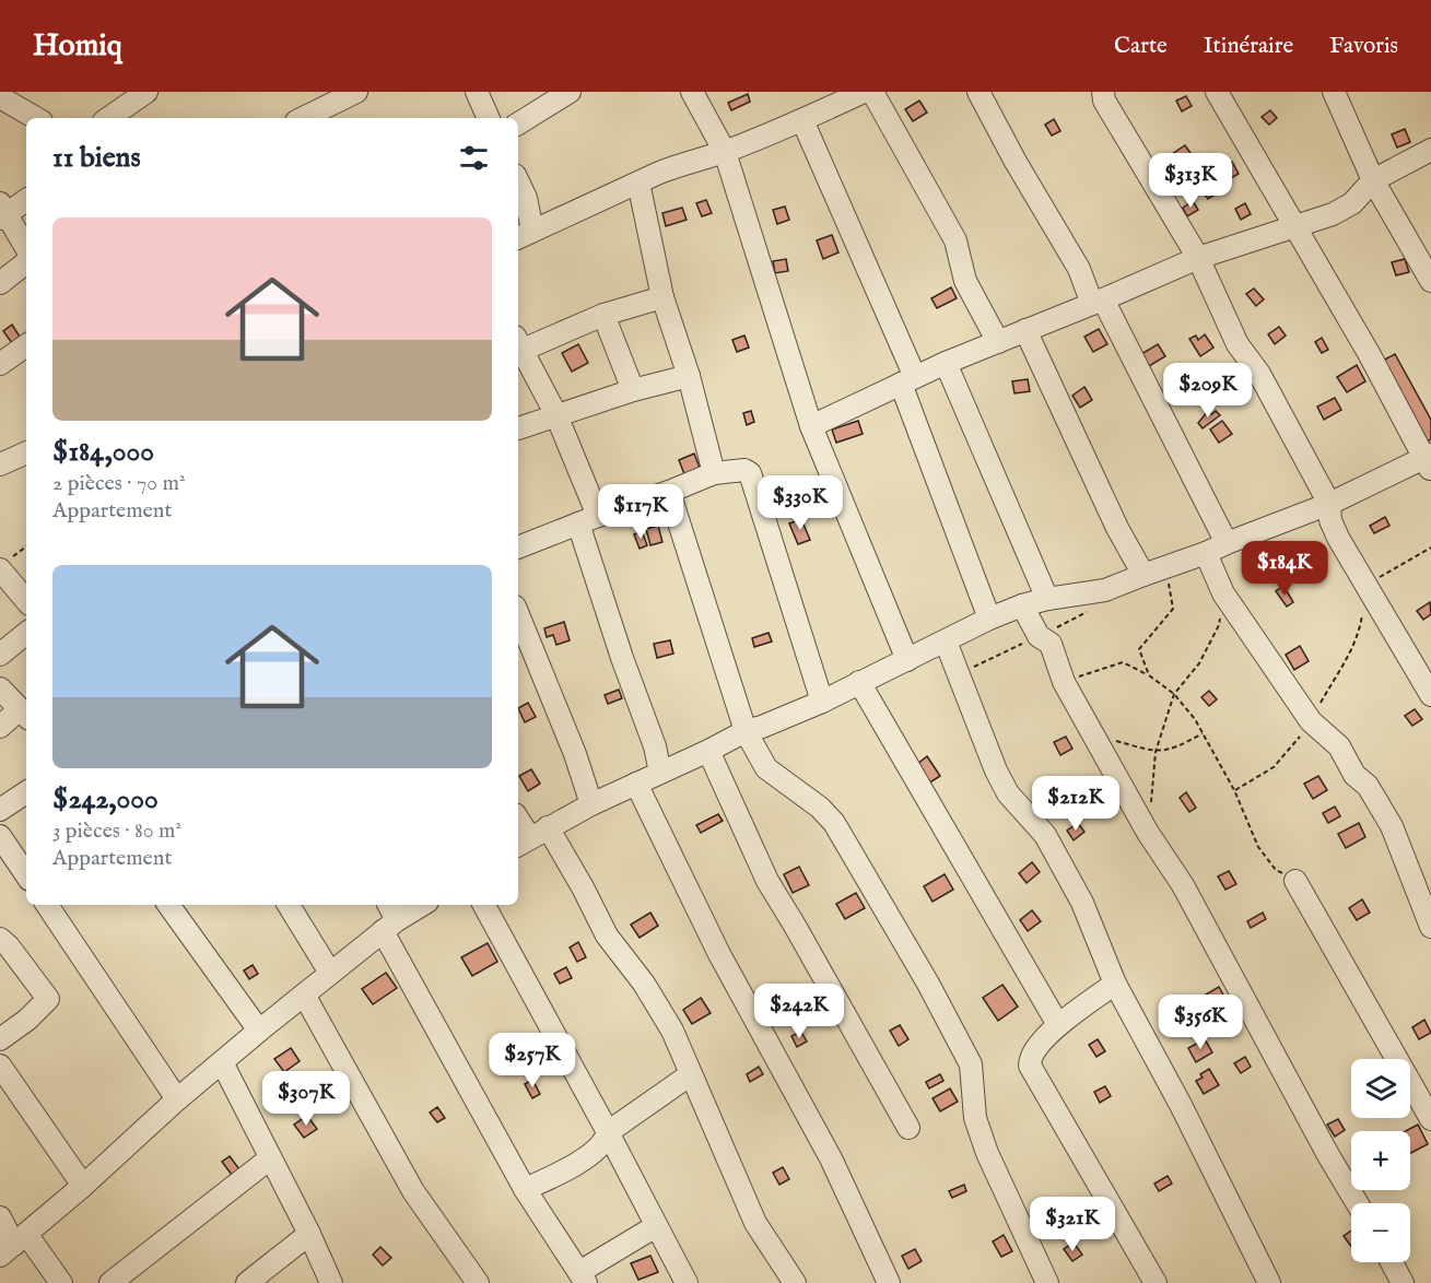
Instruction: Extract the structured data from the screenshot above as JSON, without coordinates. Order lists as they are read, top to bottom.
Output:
{
  "page": {
    "header": "Homiq",
    "nav": ["Carte", "Itinéraire", "Favoris"],
    "heading": "11 biens",
    "price": [
      "$313K",
      "$209K",
      "$330K",
      "$117K",
      "$184K",
      "$212K",
      "$242K",
      "$356K",
      "$257K",
      "$307K",
      "$321K"
    ],
    "list": [
      {
        "name": "$184,000",
        "note": "2 pièces · 70 m² · Appartement"
      },
      {
        "name": "$242,000",
        "note": "3 pièces · 80 m² · Appartement"
      }
    ],
    "map_buttons": ["+", "−"]
  }
}
